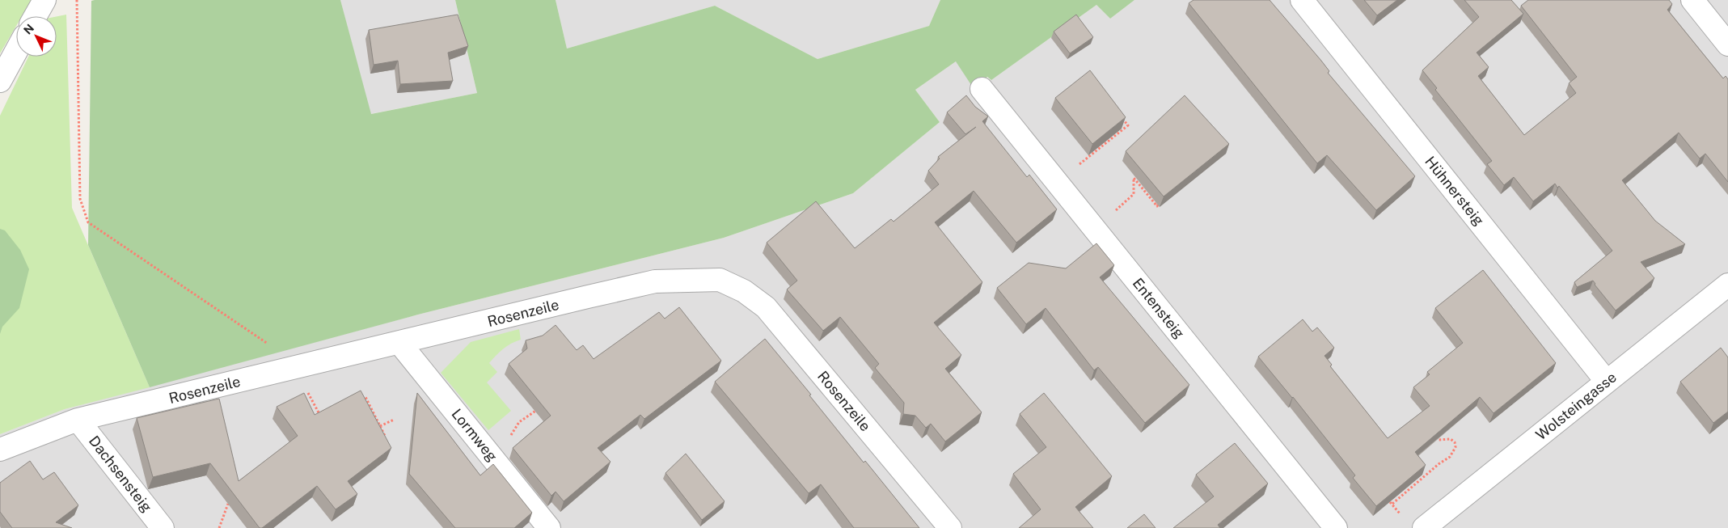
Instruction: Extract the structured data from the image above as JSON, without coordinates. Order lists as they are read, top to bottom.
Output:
{
  "streets": {
    "street": [
      "Hühnersteig",
      "Entensteig",
      "Rosenzeile",
      "Wolsteingasse",
      "Lormweg",
      "Dachsensteig"
    ]
  },
  "crossings": [
    ["Hühnersteig", "Wolsteingasse"],
    ["Rosenzeile", "Lormweg"],
    ["Rosenzeile", "Dachsensteig"]
  ],
  "north": "top left"
}
